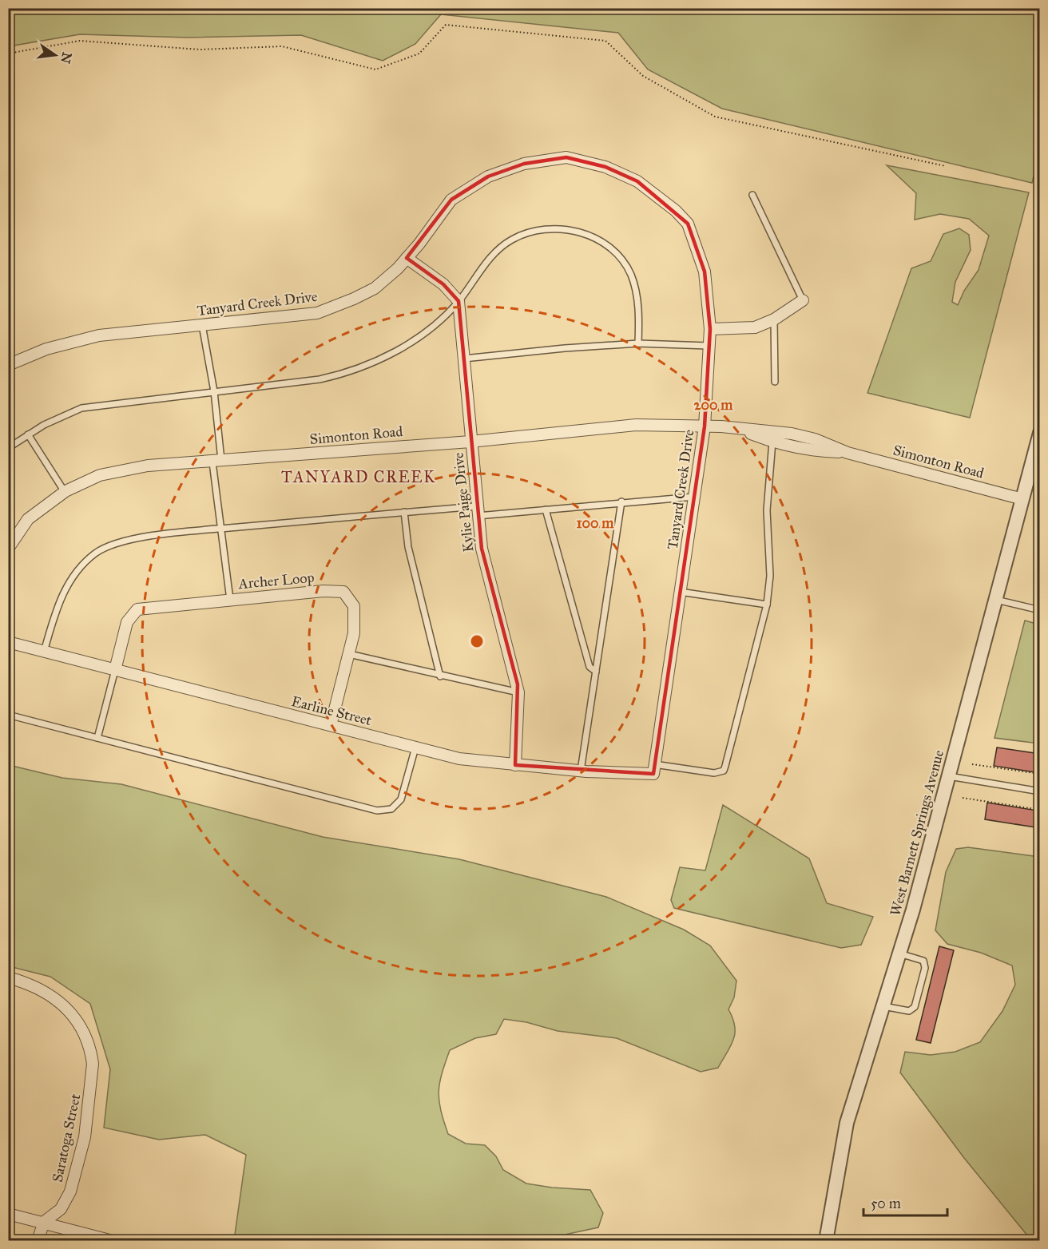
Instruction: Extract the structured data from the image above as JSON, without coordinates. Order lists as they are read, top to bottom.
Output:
{
  "streets": {
    "street": [
      "Tanyard Creek Drive",
      "Simonton Road",
      "Kylie Paige Drive",
      "Archer Loop",
      "Earline Street",
      "West Barnett Springs Avenue",
      "Saratoga Street"
    ]
  },
  "crossings": [
    ["Tanyard Creek Drive", "Simonton Road"],
    ["Tanyard Creek Drive", "Earline Street"],
    ["Simonton Road", "Kylie Paige Drive"],
    ["Simonton Road", "West Barnett Springs Avenue"],
    ["Kylie Paige Drive", "Earline Street"],
    ["Archer Loop", "Earline Street"]
  ],
  "districts": ["TANYARD CREEK"],
  "scale_bar": "50 m",
  "north": "right",
  "rings": ["200 m", "100 m"]
}
